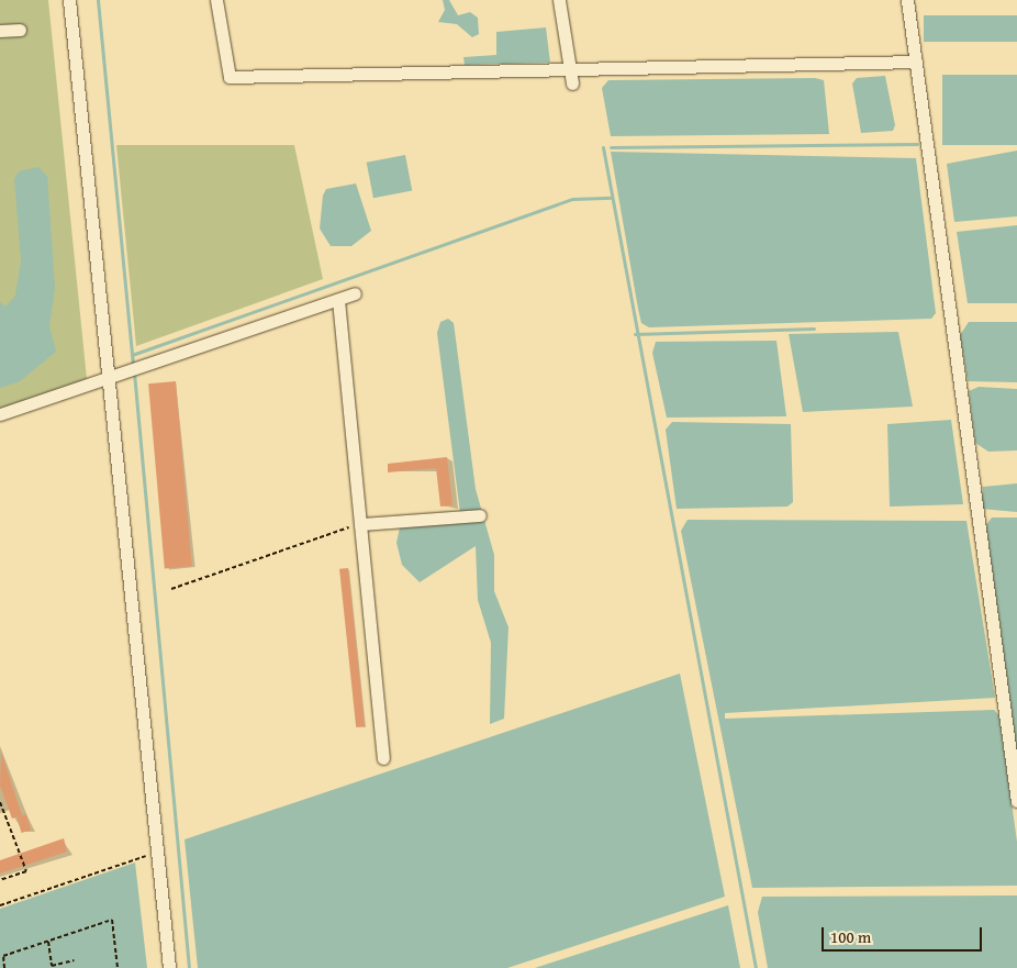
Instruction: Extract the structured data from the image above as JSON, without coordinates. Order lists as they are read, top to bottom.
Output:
{
  "scale_bar": "100 m"
}
